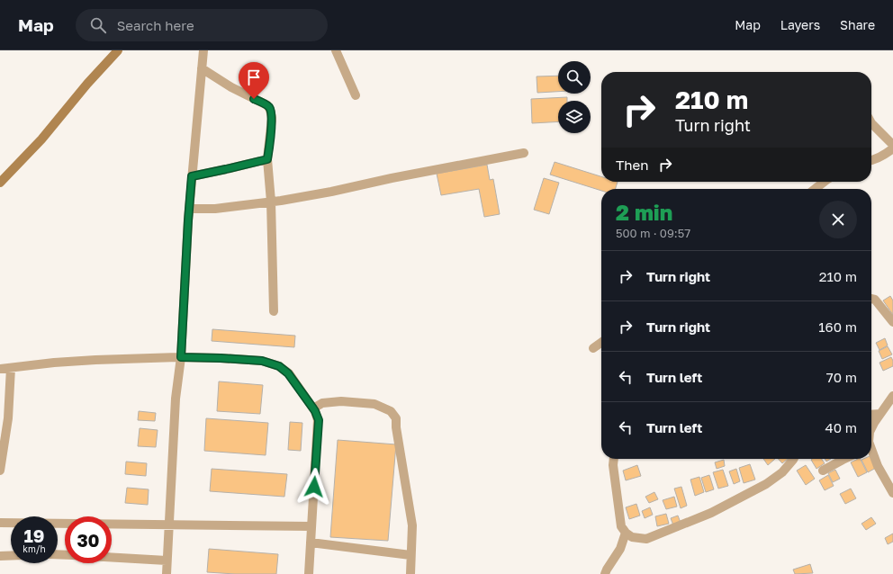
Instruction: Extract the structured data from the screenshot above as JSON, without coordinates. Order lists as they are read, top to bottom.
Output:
{
  "page": {
    "header": "Map",
    "search": "Search here",
    "nav": ["Map", "Layers", "Share"],
    "turn": ["210 m", "Turn right"],
    "then": "Then",
    "heading": ["2 min", "500 m · 09:57"],
    "list": [
      {
        "name": "Turn right",
        "value": "210 m"
      },
      {
        "name": "Turn right",
        "value": "160 m"
      },
      {
        "name": "Turn left",
        "value": "70 m"
      },
      {
        "name": "Turn left",
        "value": "40 m"
      }
    ],
    "speed": "19 km/h",
    "limit": "30"
  }
}
